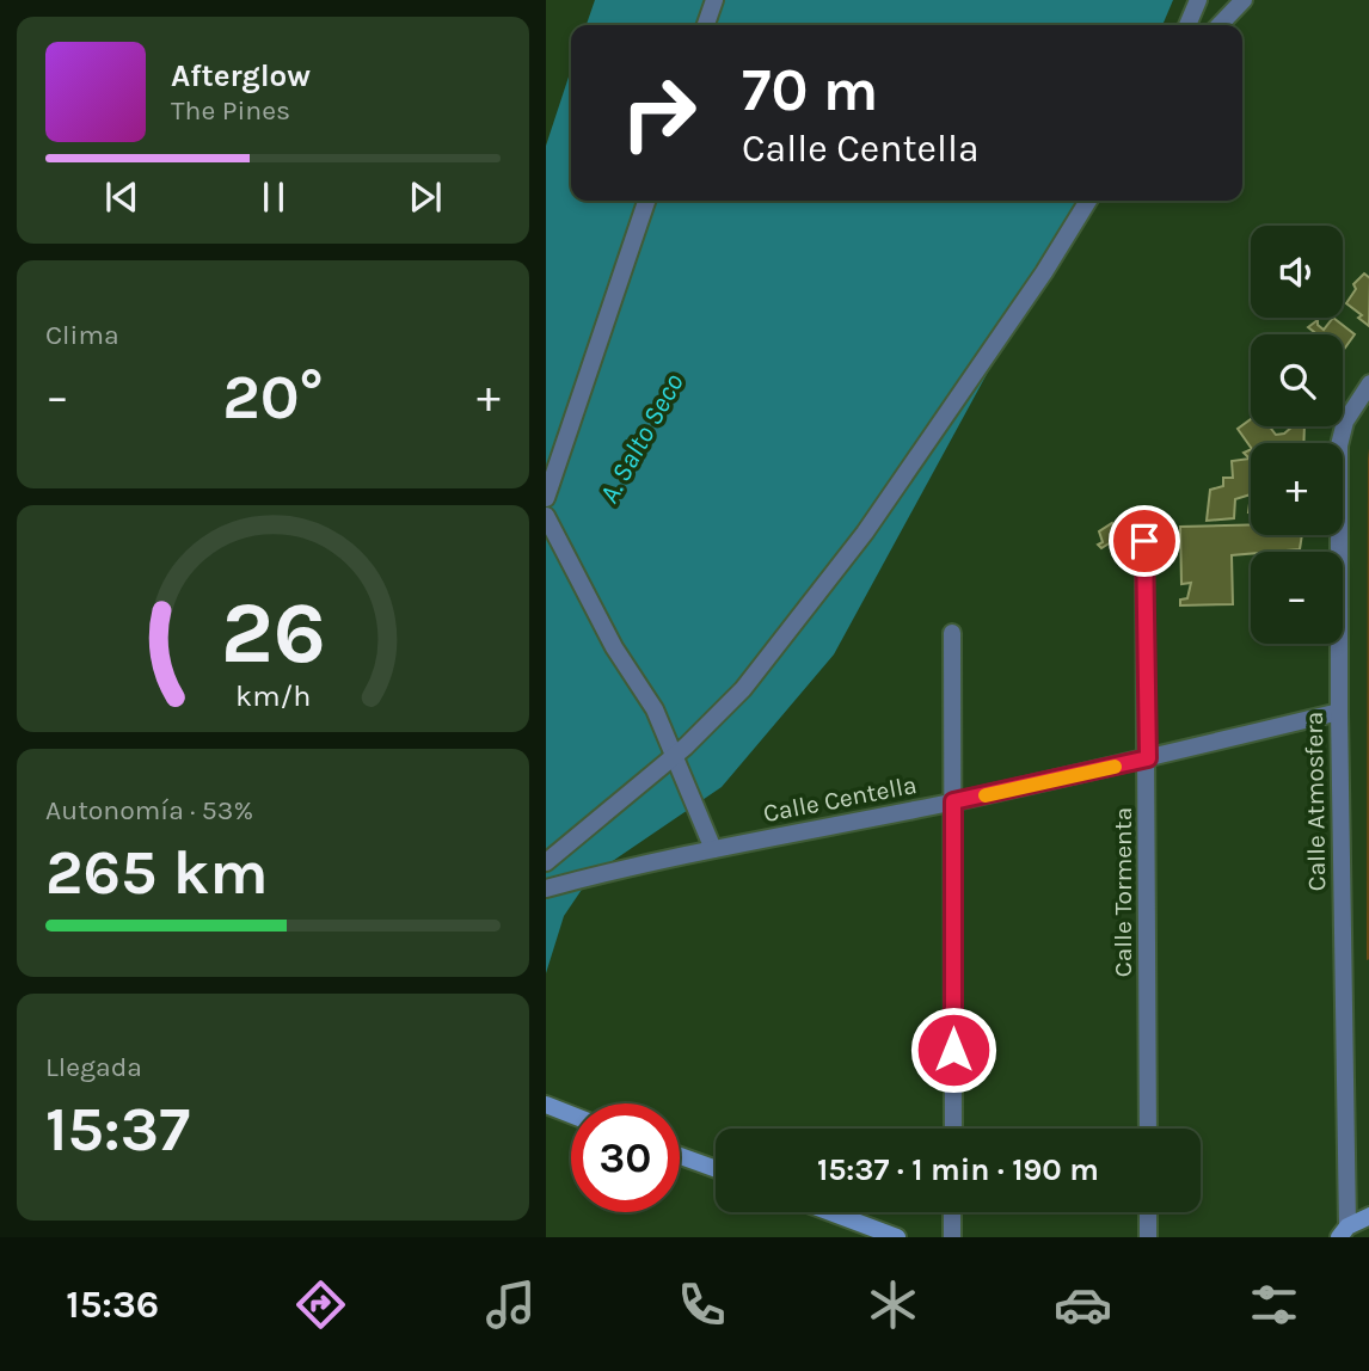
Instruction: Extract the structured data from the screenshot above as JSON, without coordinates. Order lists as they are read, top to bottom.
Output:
{
  "streets": {
    "street": ["Calle Centella", "Calle Atmosfera", "Calle Tormenta"]
  },
  "crossings": [
    ["Calle Centella", "Calle Atmosfera"],
    ["Calle Centella", "Calle Tormenta"]
  ],
  "water": ["A. Salto Seco"],
  "page": {
    "turn": ["70 m", "Calle Centella"],
    "song": ["Afterglow", "The Pines"],
    "map_buttons": ["+", "−"],
    "tile": [
      "Clima",
      ["Autonomía · 53%", "265 km"],
      ["Llegada", "15:37"]
    ],
    "heat": ["−", "20°", "+"],
    "limit": "30",
    "trip": "15:37 · 1 min · 190 m",
    "tabs": "15:36",
    "gauge": ["26", "km/h"]
  }
}
